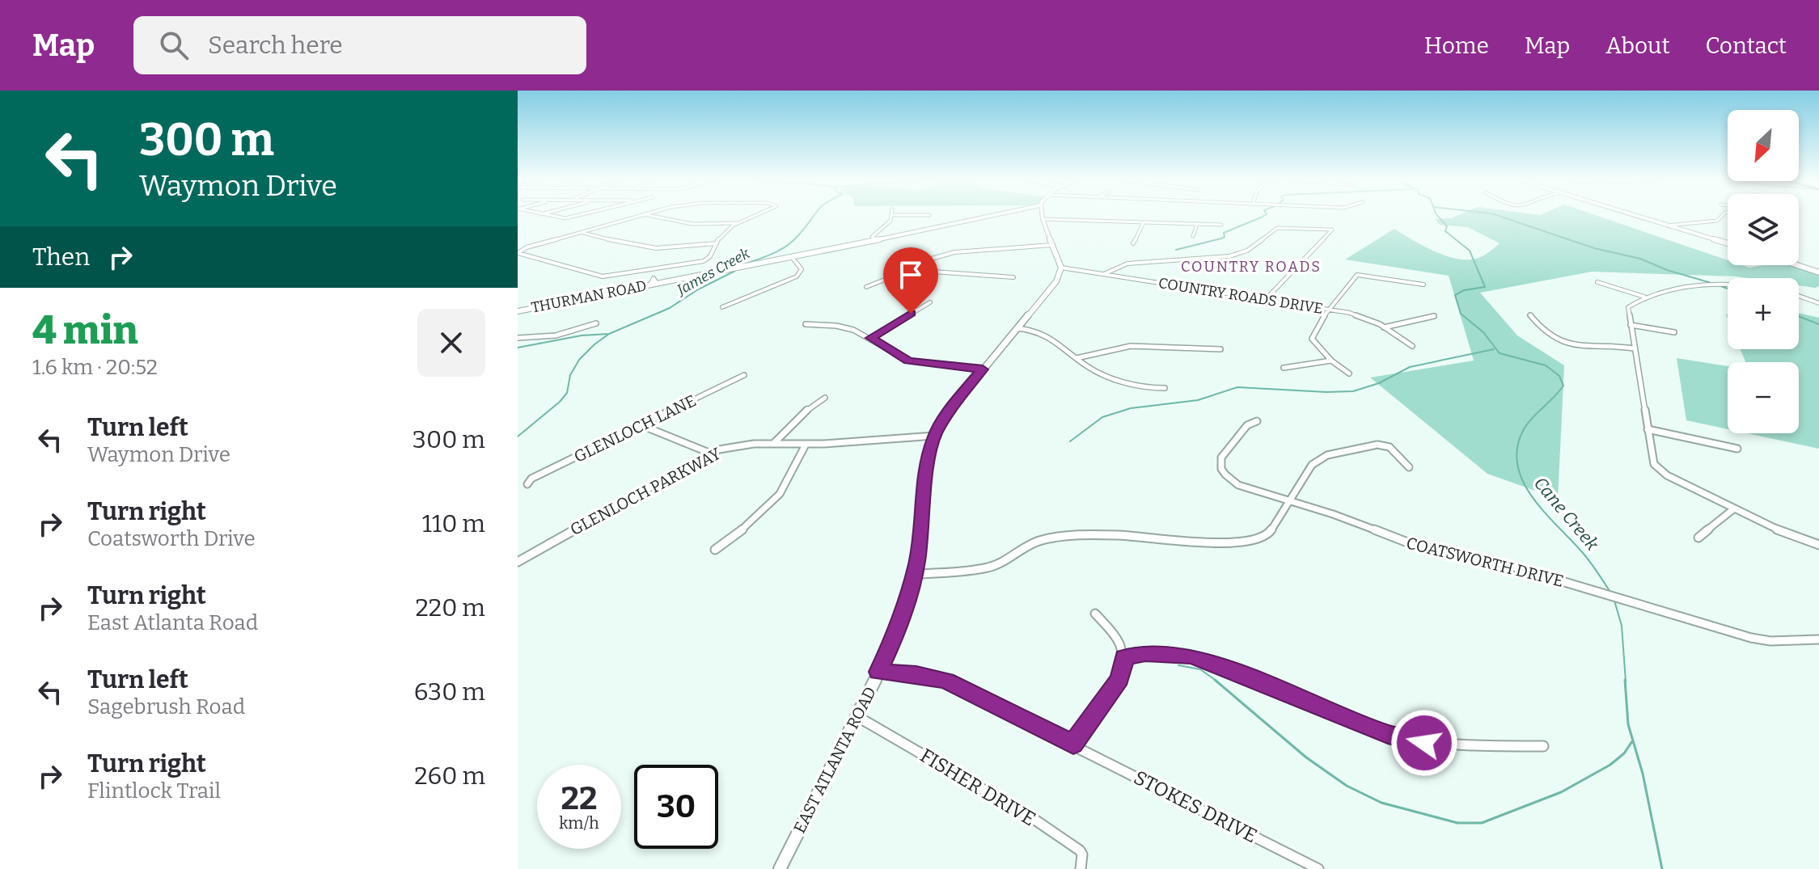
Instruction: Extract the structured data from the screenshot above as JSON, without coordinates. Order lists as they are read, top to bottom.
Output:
{
  "streets": {
    "street": [
      "COUNTRY ROADS DRIVE",
      "THURMAN ROAD",
      "GLENLOCH LANE",
      "GLENLOCH PARKWAY",
      "COATSWORTH DRIVE",
      "EAST ATLANTA ROAD",
      "FISHER DRIVE",
      "STOKES DRIVE"
    ]
  },
  "crossings": [
    ["COUNTRY ROADS DRIVE", "EAST ATLANTA ROAD"],
    ["GLENLOCH PARKWAY", "EAST ATLANTA ROAD"],
    ["EAST ATLANTA ROAD", "FISHER DRIVE"]
  ],
  "districts": ["COUNTRY ROADS"],
  "water": ["James Creek", "Cane Creek"],
  "north": "bottom left",
  "page": {
    "header": "Map",
    "search": "Search here",
    "nav": [
      "Home",
      "Map",
      "About",
      "Contact"
    ],
    "turn": ["300 m", "Waymon Drive"],
    "map_buttons": ["+", "−"],
    "then": "Then",
    "heading": ["4 min", "1.6 km · 20:52"],
    "list": [
      {
        "name": "Turn left",
        "note": "Waymon Drive",
        "value": "300 m"
      },
      {
        "name": "Turn right",
        "note": "Coatsworth Drive",
        "value": "110 m"
      },
      {
        "name": "Turn right",
        "note": "East Atlanta Road",
        "value": "220 m"
      },
      {
        "name": "Turn left",
        "note": "Sagebrush Road",
        "value": "630 m"
      },
      {
        "name": "Turn right",
        "note": "Flintlock Trail",
        "value": "260 m"
      }
    ],
    "speed": "22 km/h",
    "limit": "30"
  }
}
